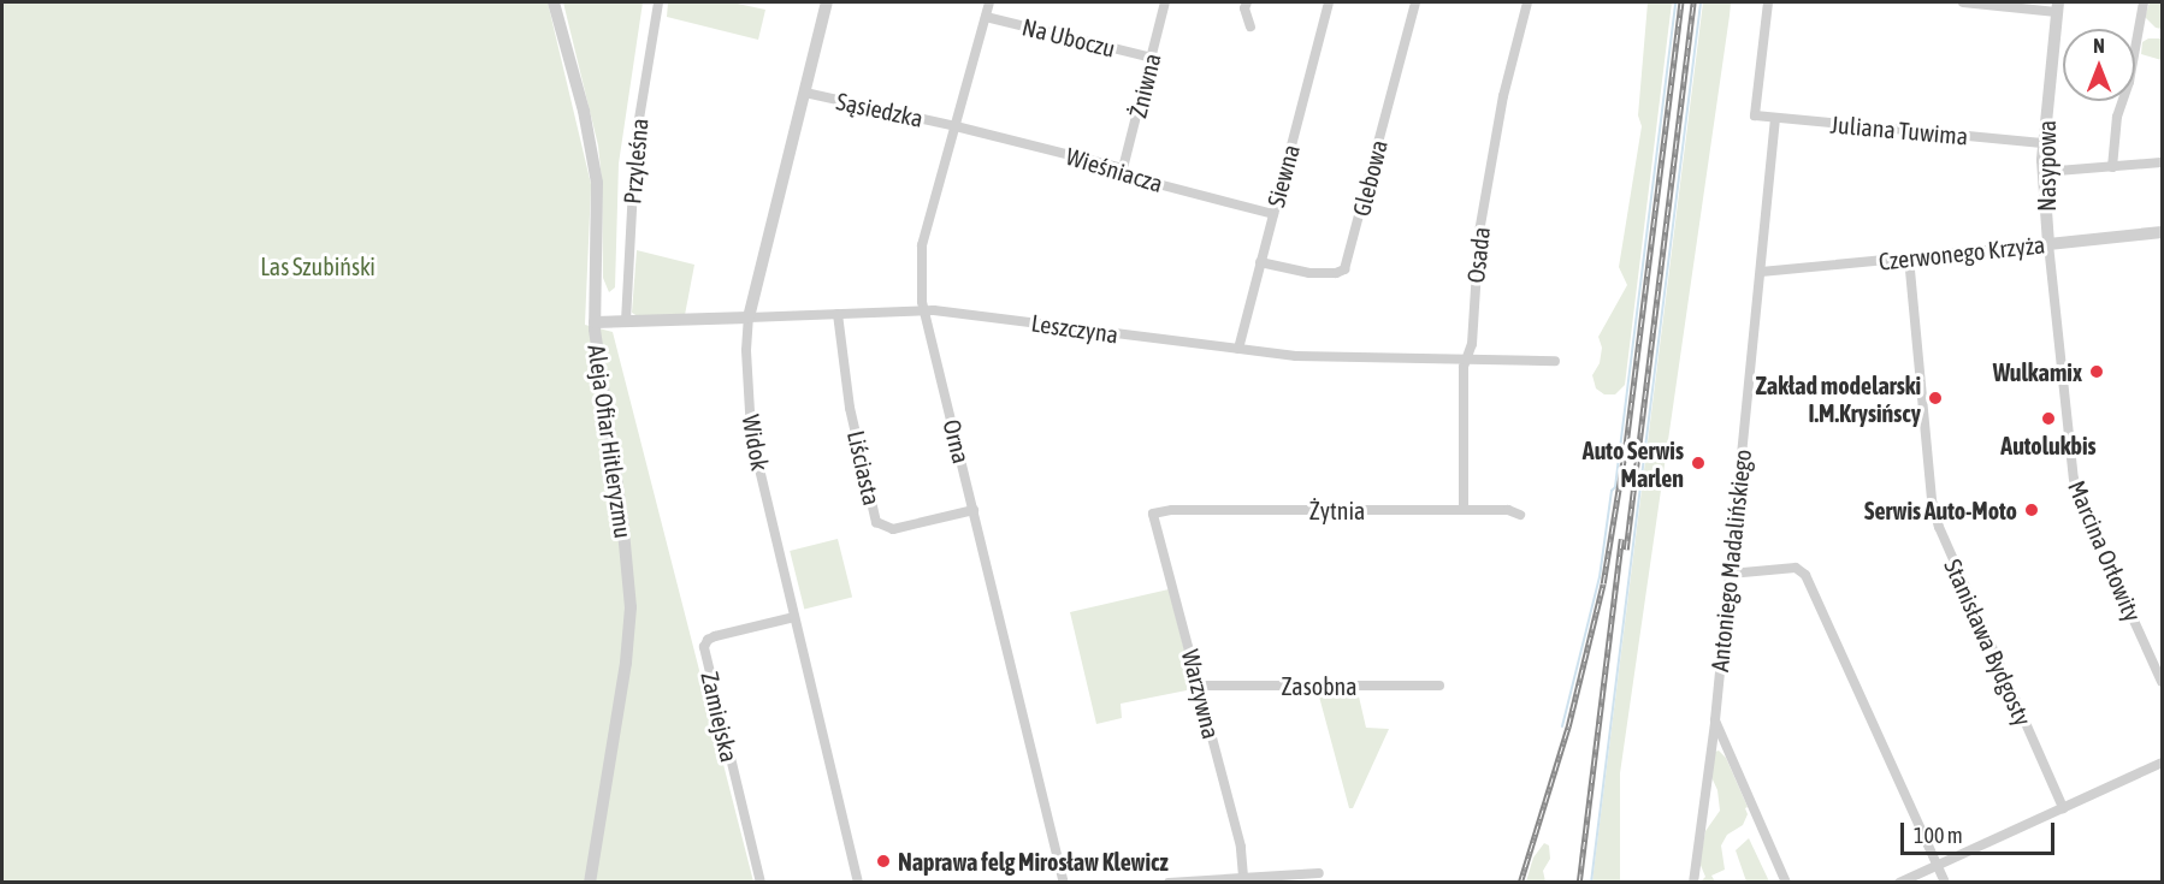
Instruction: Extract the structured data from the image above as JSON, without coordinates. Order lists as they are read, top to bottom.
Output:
{
  "streets": {
    "street": [
      "Na Uboczu",
      "Żniwna",
      "Sąsiedzka",
      "Juliana Tuwima",
      "Przyleśna",
      "Nasypowa",
      "Wieśniacza",
      "Siewna",
      "Glebowa",
      "Czerwonego Krzyża",
      "Osada",
      "Leszczyna",
      "Aleja Ofiar Hitleryzmu",
      "Orna",
      "Widok",
      "Liściasta",
      "Żytnia",
      "Marcina Orłowity",
      "Antoniego Madalińskiego",
      "Stanisława Bydgosty",
      "Zasobna",
      "Warzywna",
      "Zamiejska"
    ]
  },
  "crossings": [
    ["Na Uboczu", "Żniwna"],
    ["Na Uboczu", "Orna"],
    ["Żniwna", "Wieśniacza"],
    ["Sąsiedzka", "Wieśniacza"],
    ["Sąsiedzka", "Orna"],
    ["Sąsiedzka", "Widok"],
    ["Juliana Tuwima", "Nasypowa"],
    ["Juliana Tuwima", "Antoniego Madalińskiego"],
    ["Przyleśna", "Leszczyna"],
    ["Nasypowa", "Czerwonego Krzyża"],
    ["Nasypowa", "Marcina Orłowity"],
    ["Wieśniacza", "Siewna"],
    ["Wieśniacza", "Orna"],
    ["Siewna", "Glebowa"],
    ["Siewna", "Leszczyna"],
    ["Czerwonego Krzyża", "Marcina Orłowity"],
    ["Czerwonego Krzyża", "Antoniego Madalińskiego"],
    ["Czerwonego Krzyża", "Stanisława Bydgosty"],
    ["Osada", "Leszczyna"],
    ["Osada", "Żytnia"],
    ["Leszczyna", "Aleja Ofiar Hitleryzmu"],
    ["Leszczyna", "Orna"],
    ["Leszczyna", "Widok"],
    ["Leszczyna", "Liściasta"],
    ["Orna", "Liściasta"],
    ["Widok", "Zamiejska"],
    ["Żytnia", "Warzywna"],
    ["Zasobna", "Warzywna"]
  ],
  "parks": ["Las Szubiński"],
  "places": [
    "Wulkamix",
    "Zakład modelarski I.M.Krysińscy",
    "Autolukbis",
    "Auto Serwis Marlen",
    "Serwis Auto-Moto",
    "Naprawa felg Mirosław Klewicz"
  ],
  "scale_bar": "100 m",
  "north": "top"
}
